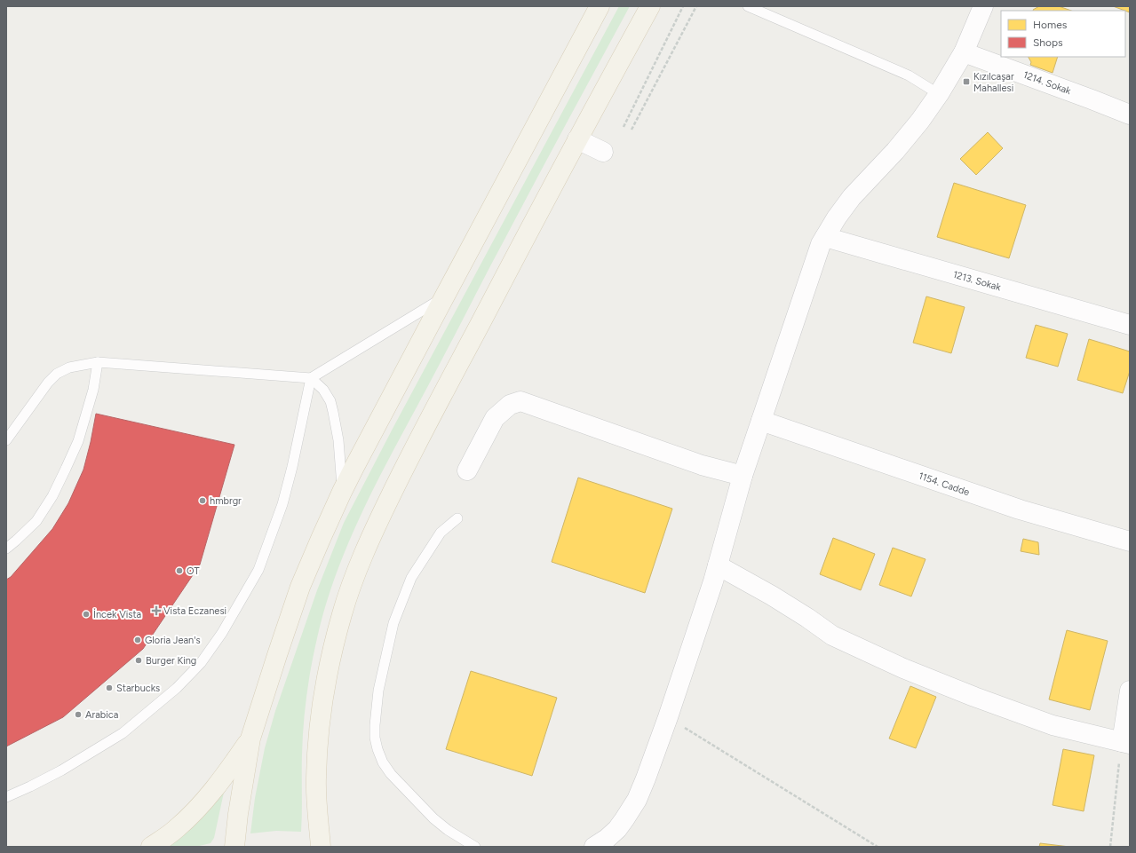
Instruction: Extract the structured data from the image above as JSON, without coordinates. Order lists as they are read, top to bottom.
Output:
{
  "streets": {
    "street": ["1214. Sokak", "1213. Sokak", "1154. Cadde"]
  },
  "places": {
    "transit": ["Kızılcaşar Mahallesi"],
    "other": [
      "hmbrgr",
      "OT",
      "İncek Vista",
      "Gloria Jean's",
      "Burger King",
      "Starbucks",
      "Arabica"
    ],
    "health": ["Vista Eczanesi"]
  },
  "legend": ["Homes", "Shops"]
}
